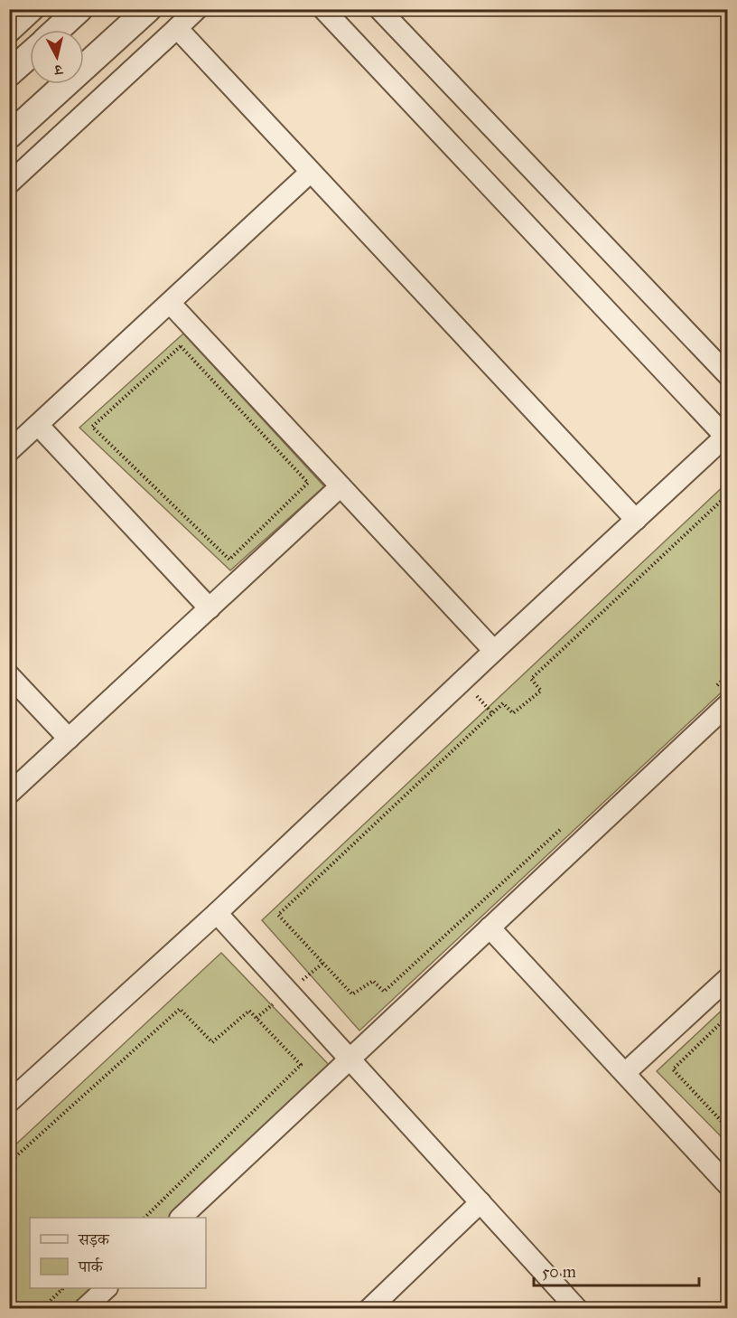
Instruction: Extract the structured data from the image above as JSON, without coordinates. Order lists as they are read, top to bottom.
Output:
{
  "legend": ["सड़क", "पार्क"],
  "scale_bar": "50 m",
  "north": "bottom"
}
